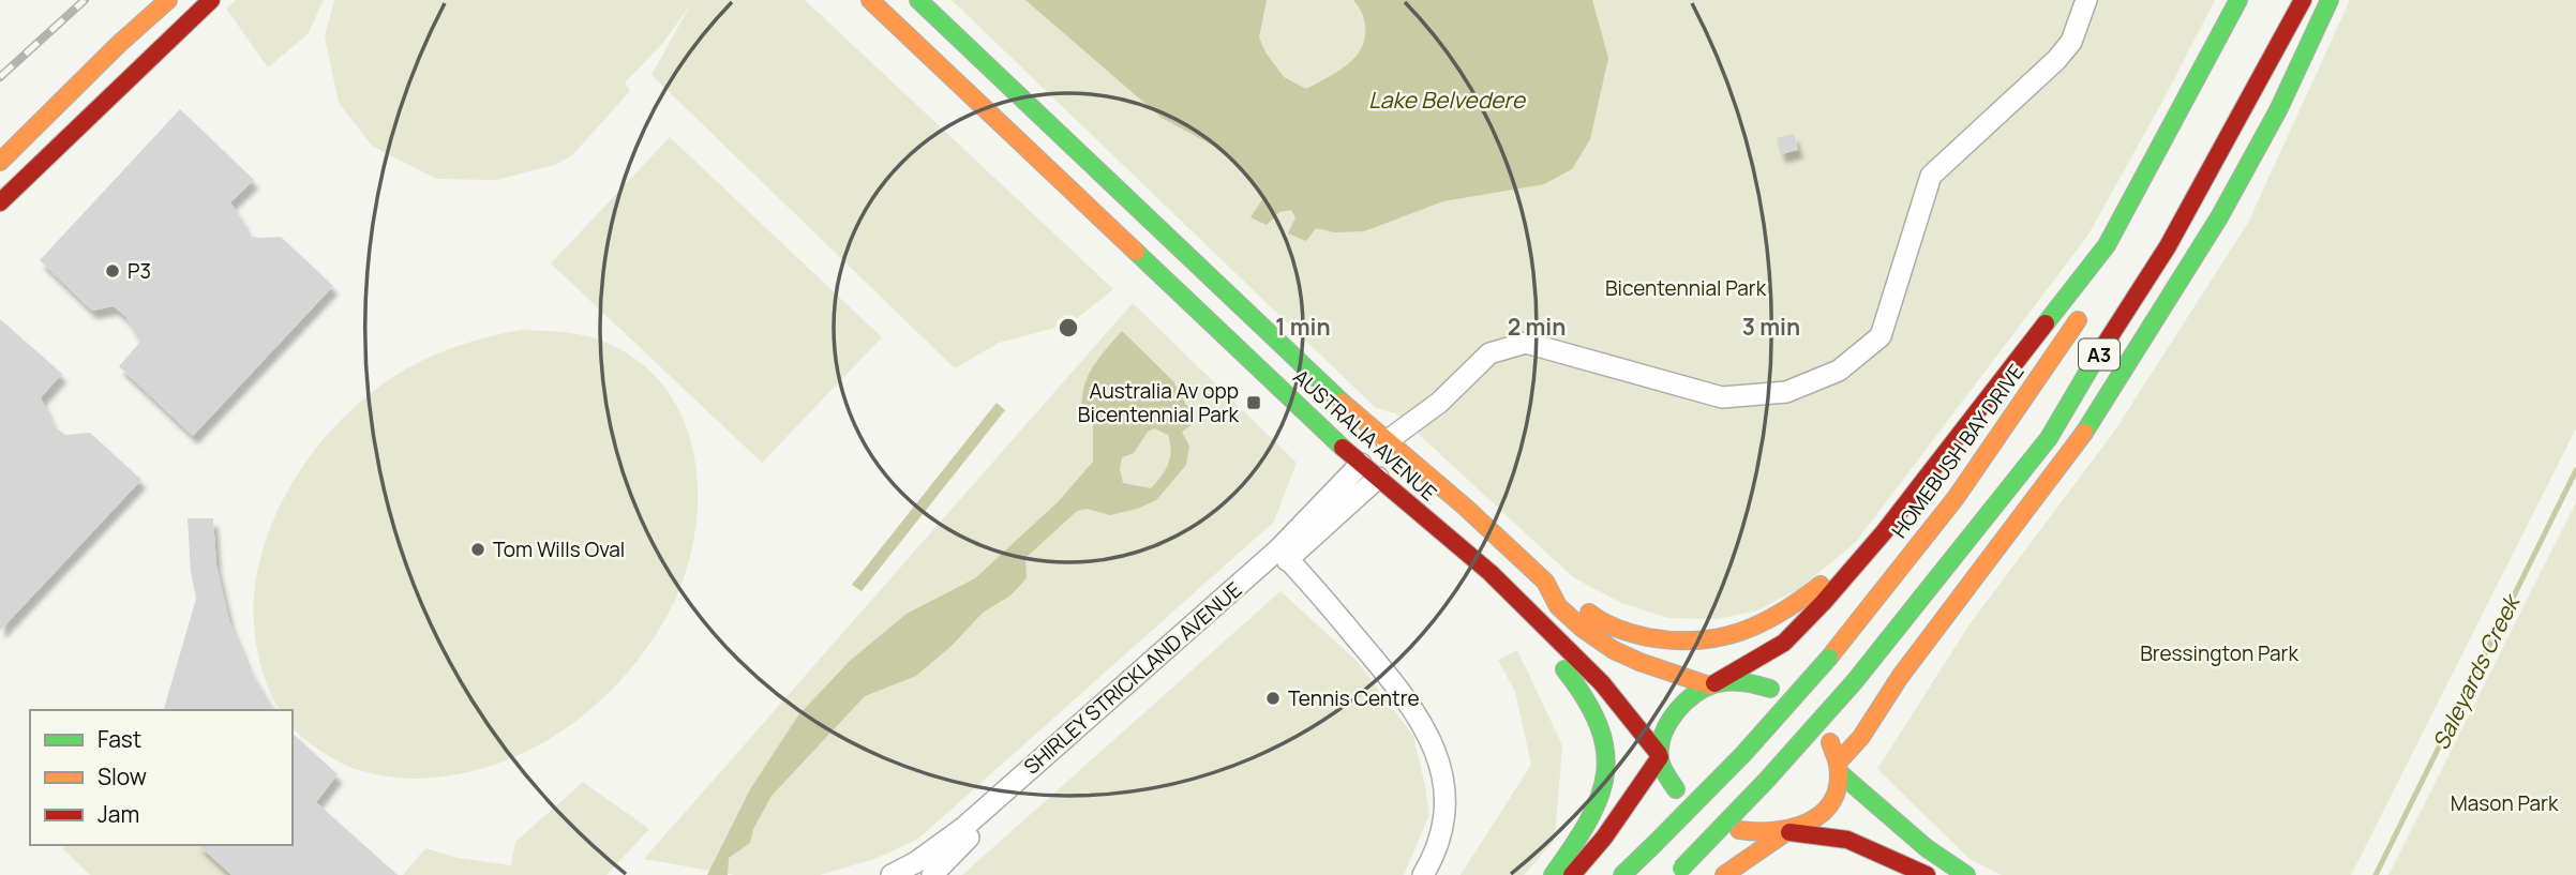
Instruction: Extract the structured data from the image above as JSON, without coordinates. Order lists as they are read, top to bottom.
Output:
{
  "streets": {
    "main road": ["A3", "AUSTRALIA AVENUE", "HOMEBUSH BAY DRIVE"],
    "street": ["SHIRLEY STRICKLAND AVENUE"]
  },
  "crossings": [
    ["AUSTRALIA AVENUE", "SHIRLEY STRICKLAND AVENUE"]
  ],
  "water": ["Lake Belvedere", "Saleyards Creek"],
  "parks": ["Bicentennial Park", "Bressington Park", "Mason Park"],
  "places": {
    "other": ["P3", "Tom Wills Oval", "Tennis Centre"],
    "transit": ["Australia Av opp Bicentennial Park"]
  },
  "legend": ["Fast", "Slow", "Jam"],
  "rings": ["1 min", "2 min", "3 min"]
}
